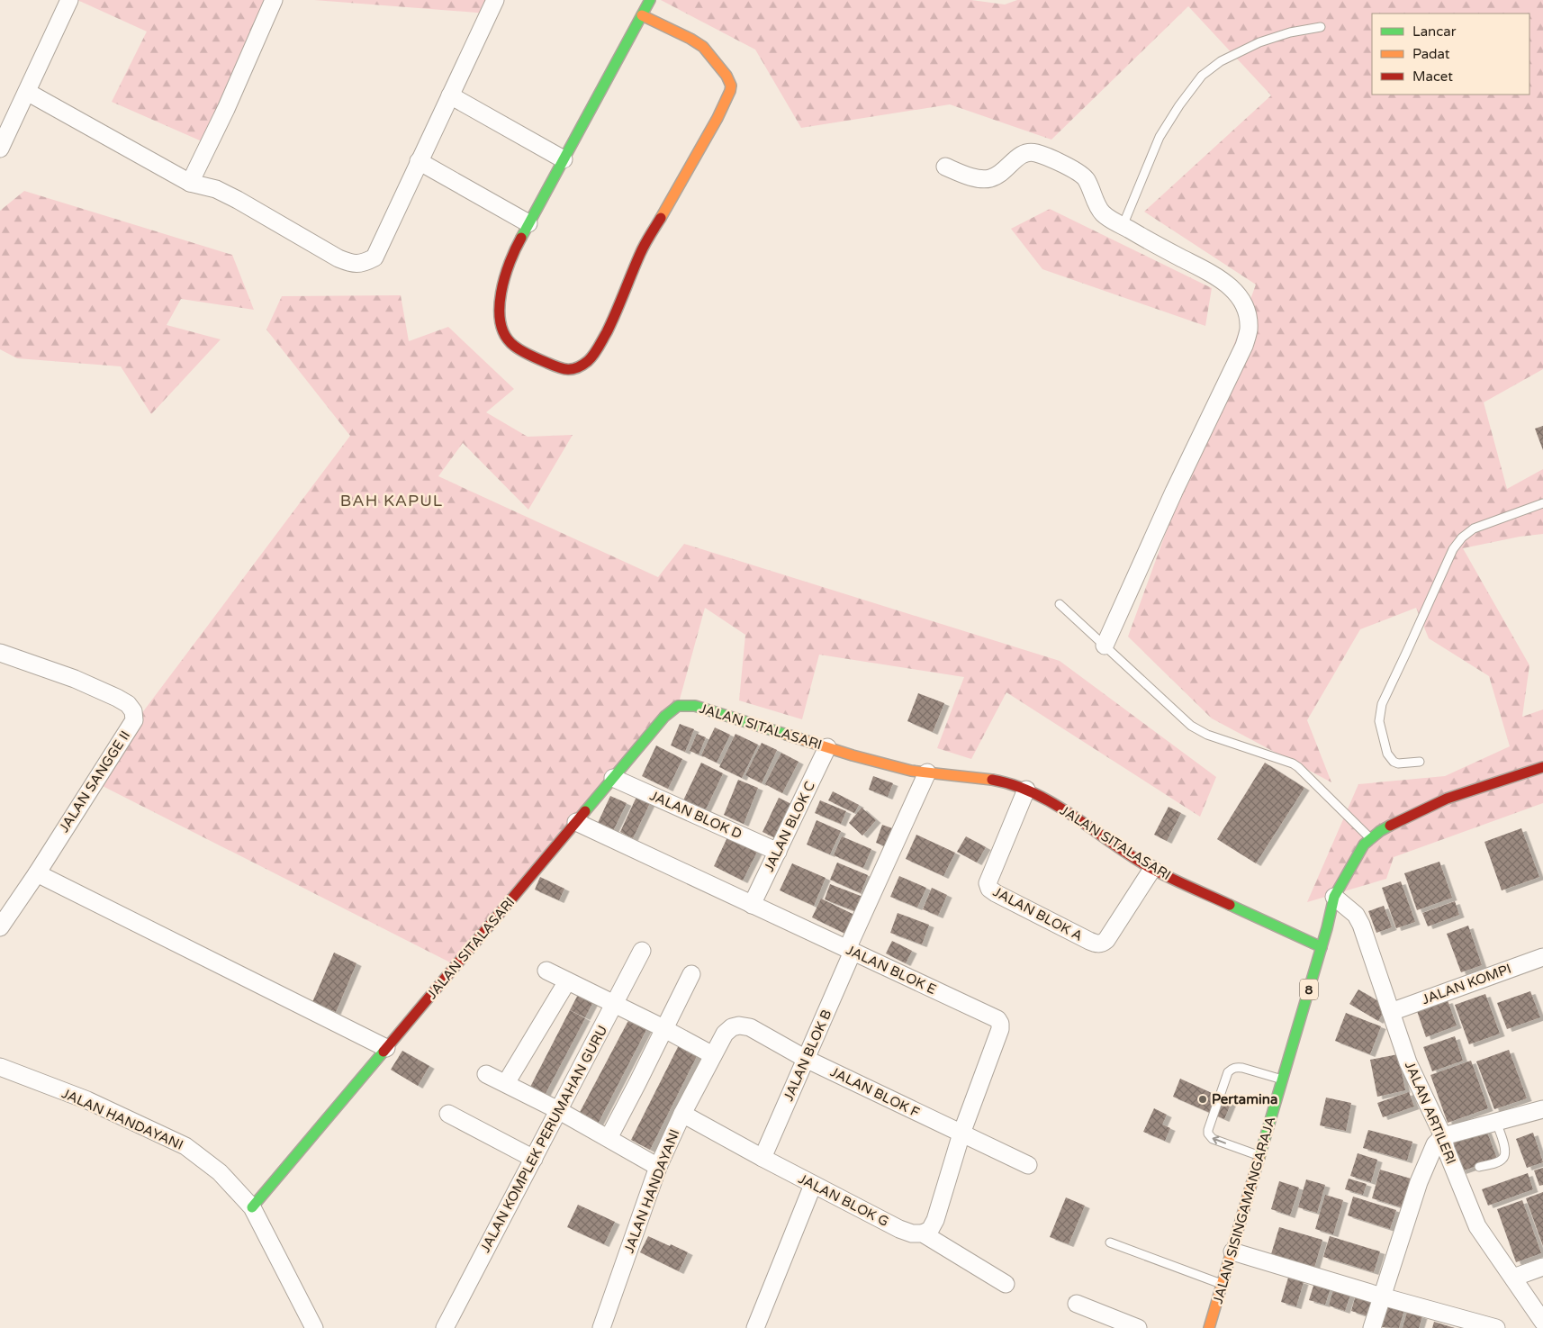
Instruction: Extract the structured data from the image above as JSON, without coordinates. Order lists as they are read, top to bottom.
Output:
{
  "streets": {
    "main road": ["JALAN SITALASARI", "8", "JALAN SISINGAMANGARAJA"],
    "street": [
      "JALAN SANGGE II",
      "JALAN BLOK D",
      "JALAN BLOK C",
      "JALAN BLOK A",
      "JALAN BLOK E",
      "JALAN KOMPI",
      "JALAN BLOK B",
      "JALAN BLOK F",
      "JALAN ARTILERI",
      "JALAN HANDAYANI",
      "JALAN KOMPLEK PERUMAHAN GURU",
      "JALAN BLOK G"
    ]
  },
  "crossings": [
    ["JALAN SITALASARI", "JALAN BLOK D"],
    ["JALAN SITALASARI", "JALAN BLOK C"],
    ["JALAN SITALASARI", "JALAN BLOK A"],
    ["JALAN SITALASARI", "JALAN BLOK E"],
    ["JALAN SITALASARI", "JALAN BLOK B"],
    ["JALAN SITALASARI", "JALAN HANDAYANI"],
    ["JALAN SITALASARI", "JALAN SISINGAMANGARAJA"],
    ["JALAN BLOK D", "JALAN BLOK C"],
    ["JALAN BLOK C", "JALAN BLOK E"],
    ["JALAN BLOK E", "JALAN BLOK B"],
    ["JALAN BLOK E", "JALAN BLOK F"],
    ["JALAN BLOK E", "JALAN BLOK G"],
    ["JALAN KOMPI", "JALAN ARTILERI"],
    ["JALAN BLOK B", "JALAN BLOK F"],
    ["JALAN BLOK B", "JALAN BLOK G"],
    ["JALAN BLOK F", "JALAN HANDAYANI"],
    ["JALAN ARTILERI", "JALAN SISINGAMANGARAJA"],
    ["JALAN HANDAYANI", "JALAN BLOK G"]
  ],
  "districts": ["BAH KAPUL"],
  "places": ["Pertamina"],
  "legend": ["Lancar", "Padat", "Macet"]
}
